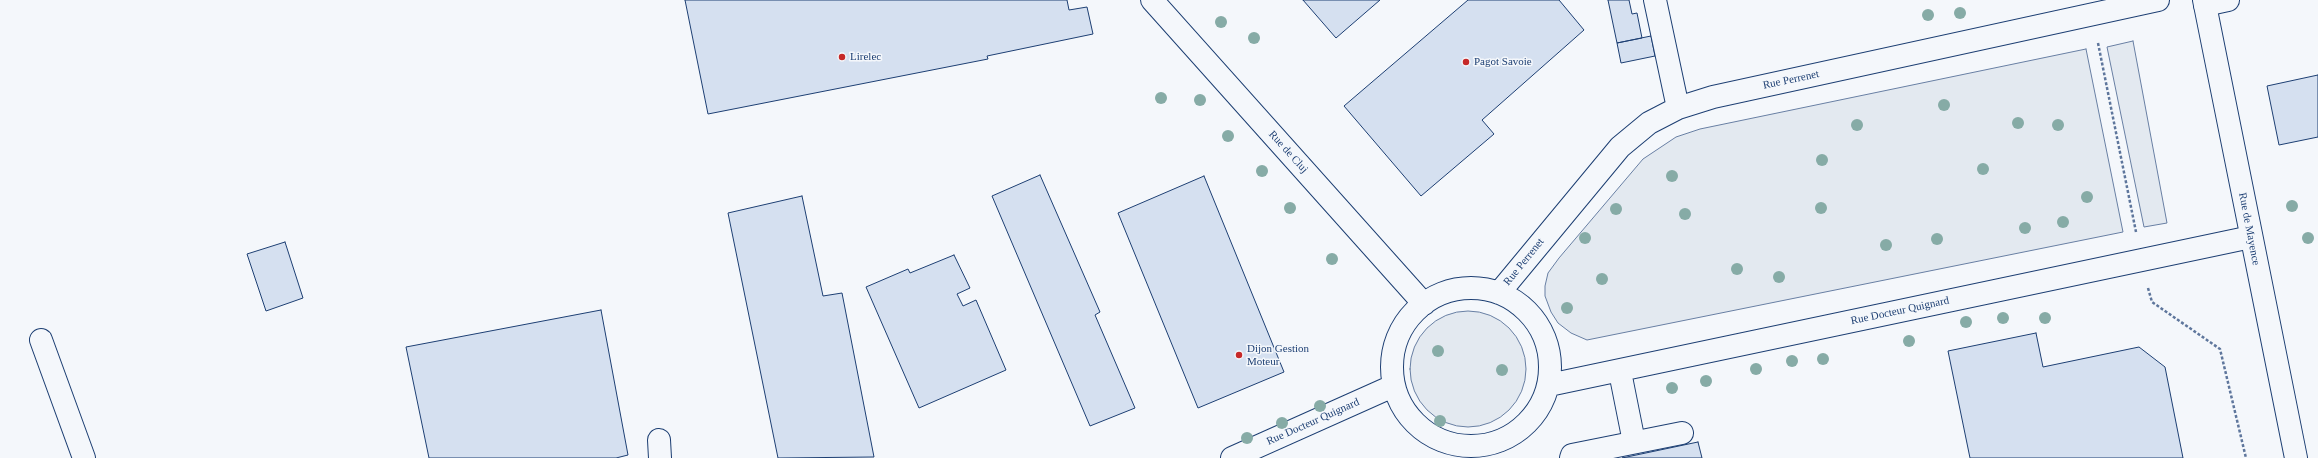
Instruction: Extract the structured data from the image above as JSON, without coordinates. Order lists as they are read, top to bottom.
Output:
{
  "streets": {
    "street": [
      "Rue Perrenet",
      "Rue de Cluj",
      "Rue de Mayence",
      "Rue Docteur Quignard"
    ]
  },
  "crossings": [
    ["Rue de Mayence", "Rue Docteur Quignard"]
  ],
  "places": ["Lirelec", "Pagot Savoie", "Dijon Gestion Moteur"]
}
